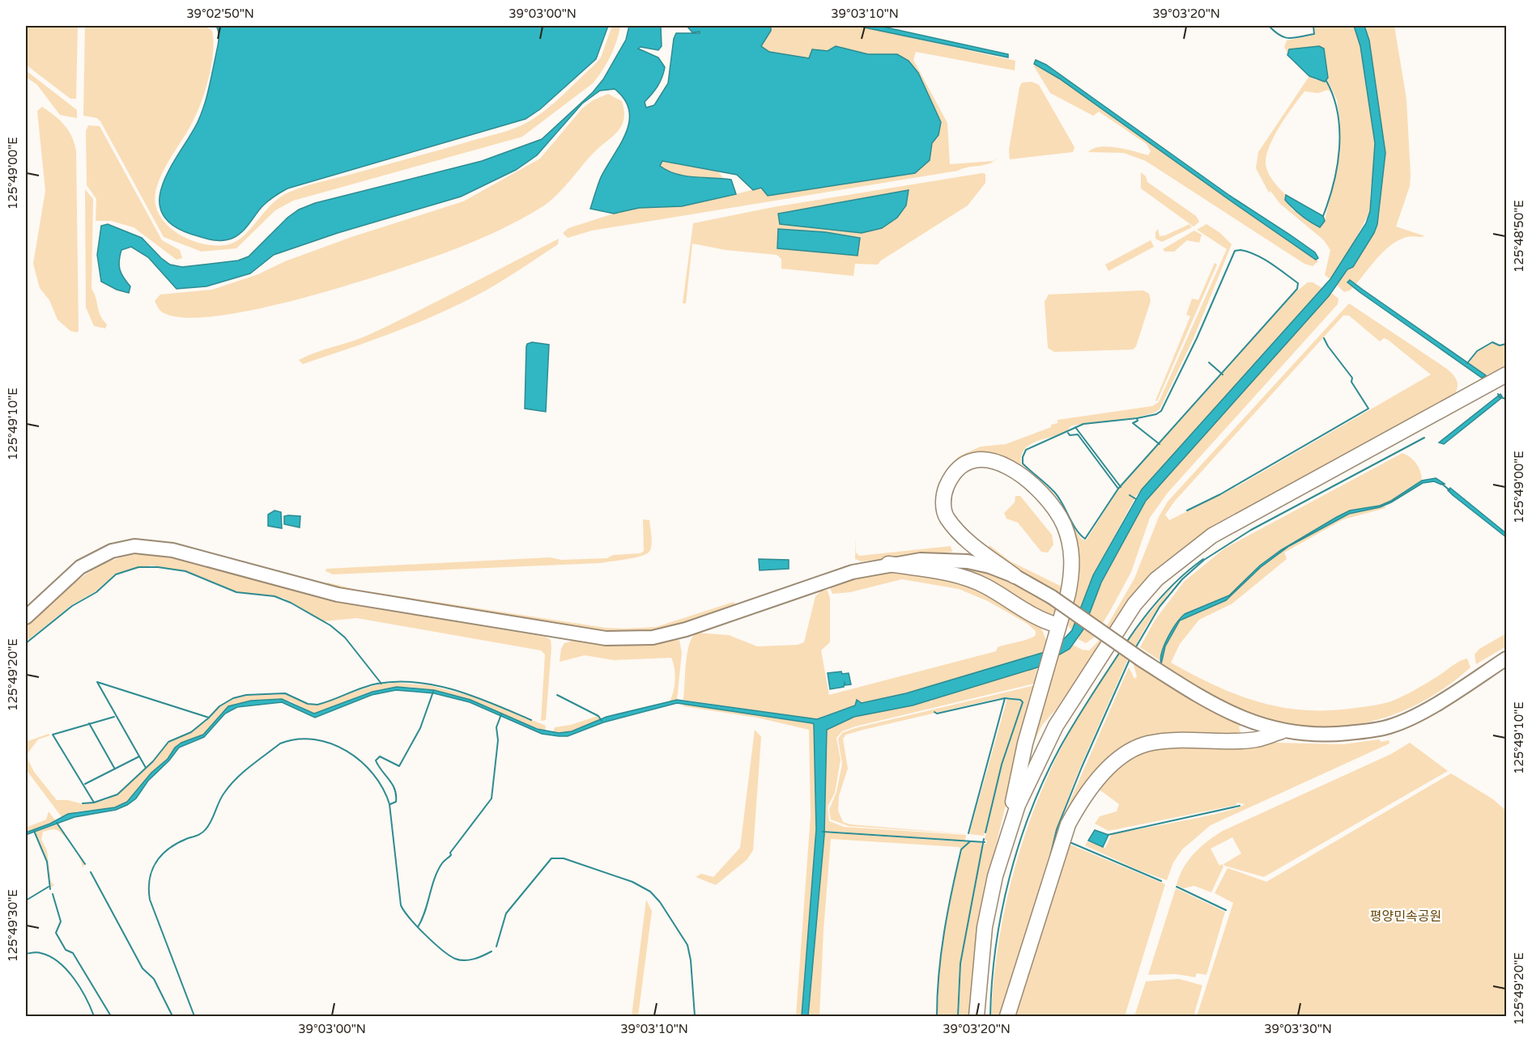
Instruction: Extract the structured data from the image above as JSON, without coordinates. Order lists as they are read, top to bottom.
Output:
{
  "parks": ["평양민속공원"],
  "coordinates": [
    "39°02'50\"N",
    "39°03'00\"N",
    "39°03'10\"N",
    "39°03'20\"N",
    "125°49'00\"E",
    "125°48'50\"E",
    "125°49'10\"E",
    "125°49'20\"E",
    "125°49'30\"E",
    "39°03'30\"N"
  ]
}
